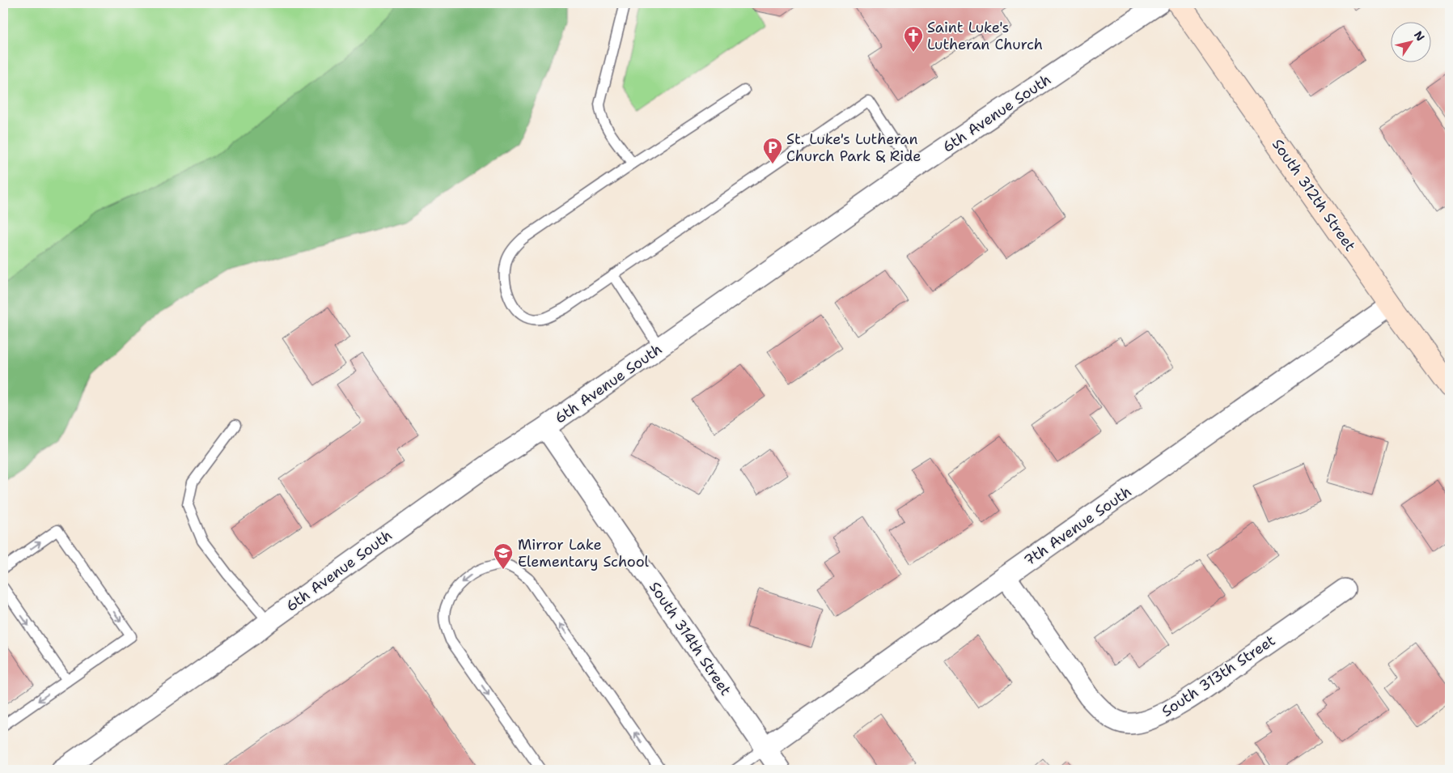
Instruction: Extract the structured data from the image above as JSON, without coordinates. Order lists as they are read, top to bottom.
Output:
{
  "streets": {
    "street": [
      "6th Avenue South",
      "South 312th Street",
      "7th Avenue South",
      "South 314th Street",
      "South 313th Street"
    ]
  },
  "crossings": [
    ["6th Avenue South", "South 314th Street"],
    ["South 312th Street", "7th Avenue South"],
    ["7th Avenue South", "South 314th Street"],
    ["7th Avenue South", "South 313th Street"]
  ],
  "places": {
    "church": ["Saint Luke's Lutheran Church"],
    "parking": ["St. Luke's Lutheran Church Park & Ride"],
    "school or university": ["Mirror Lake Elementary School"]
  },
  "north": "top right"
}
